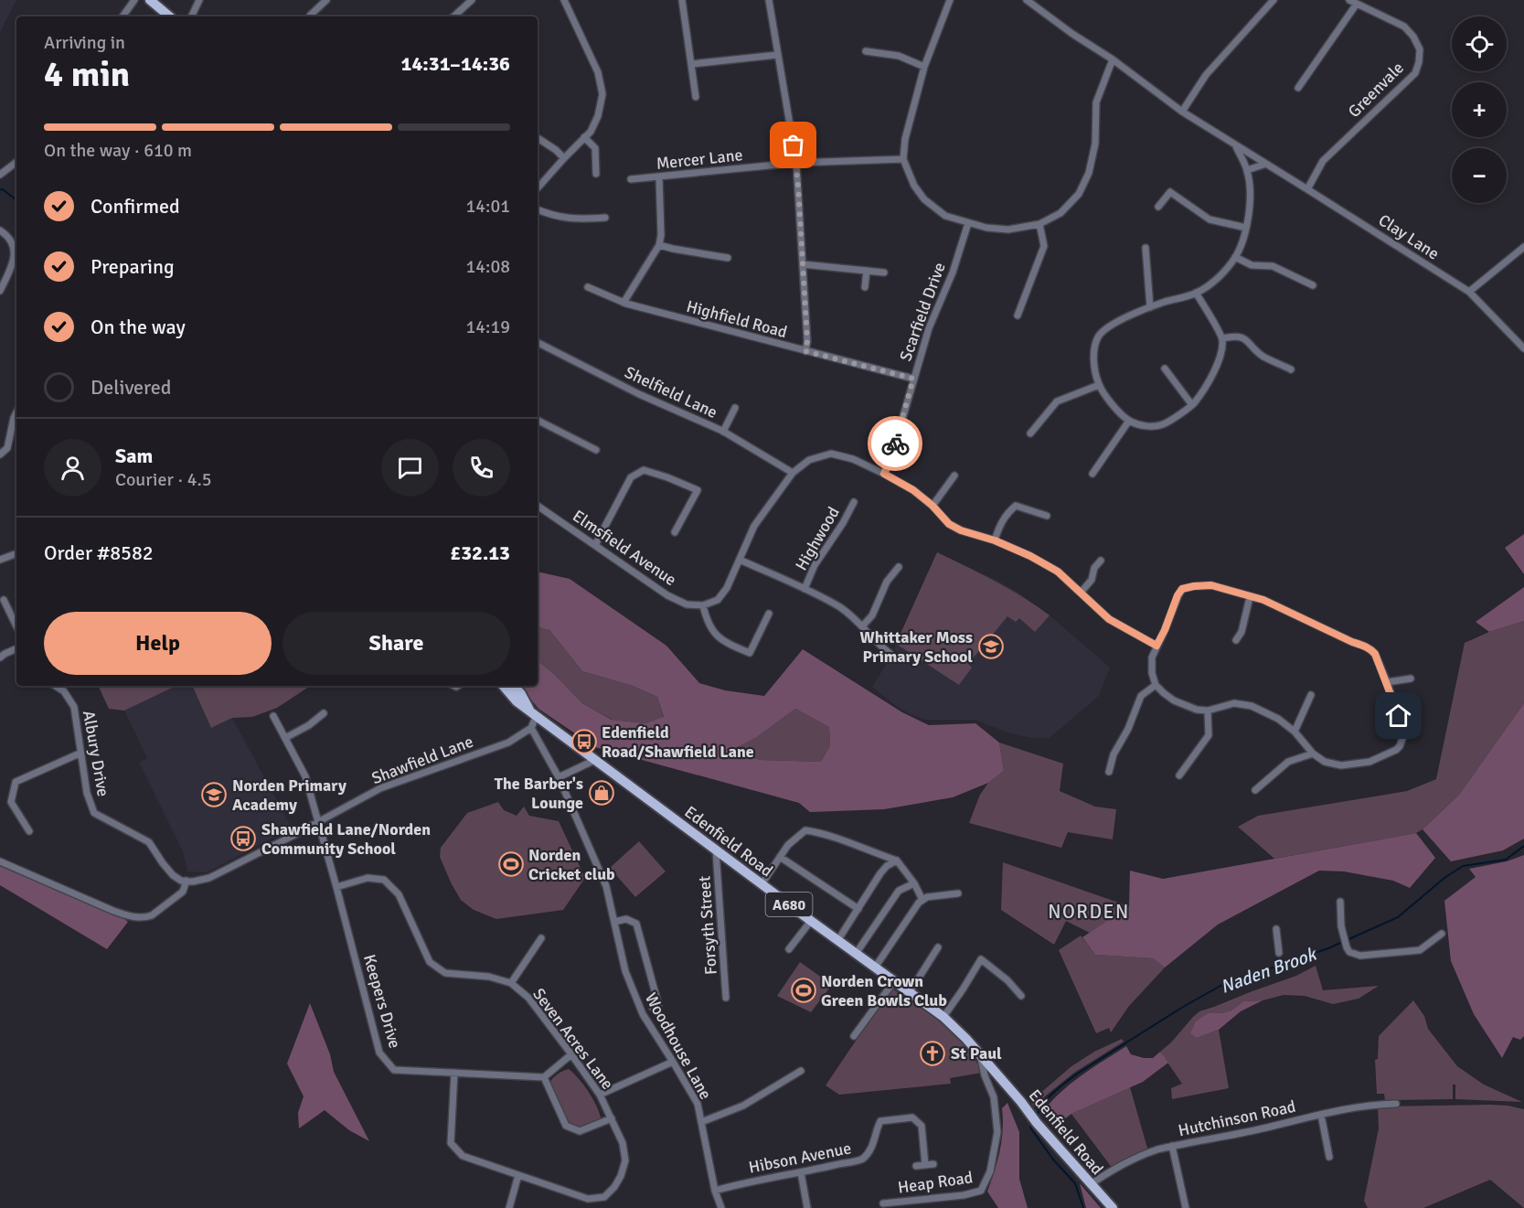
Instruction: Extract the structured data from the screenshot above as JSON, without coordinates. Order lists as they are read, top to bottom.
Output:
{
  "streets": {
    "main road": ["Edenfield Road", "A680"],
    "street": [
      "Greenvale",
      "Mercer Lane",
      "Clay Lane",
      "Scarfield Drive",
      "Highfield Road",
      "Shelfield Lane",
      "Highwood",
      "Elmsfield Avenue",
      "Albury Drive",
      "Shawfield Lane",
      "Forsyth Street",
      "Keepers Drive",
      "Seven Acres Lane",
      "Woodhouse Lane",
      "Hutchinson Road",
      "Hibson Avenue",
      "Heap Road"
    ]
  },
  "crossings": [
    ["Greenvale", "Clay Lane"],
    ["Scarfield Drive", "Highfield Road"],
    ["Albury Drive", "Shawfield Lane"],
    ["Shawfield Lane", "Keepers Drive"],
    ["Shawfield Lane", "Woodhouse Lane"],
    ["Edenfield Road", "Forsyth Street"],
    ["Edenfield Road", "Hutchinson Road"],
    ["Edenfield Road", "Heap Road"],
    ["Keepers Drive", "Seven Acres Lane"],
    ["Woodhouse Lane", "Hibson Avenue"]
  ],
  "districts": ["NORDEN"],
  "water": ["Naden Brook"],
  "places": {
    "school or university": ["Whittaker Moss Primary School", "Norden Primary Academy"],
    "bus stop": ["Edenfield Road/Shawfield Lane", "Shawfield Lane/Norden Community School"],
    "shop": ["The Barber's Lounge"],
    "sports": ["Norden Cricket club", "Norden Crown Green Bowls Club"],
    "church": ["St Paul"]
  },
  "page": {
    "map_buttons": ["+", "−"],
    "heading": ["4 min", "Arriving in", "14:31–14:36"],
    "panel": [
      "Sam",
      "Courier · 4.5",
      "Order #8582",
      "£32.13"
    ],
    "bar": "On the way · 610 m",
    "list": [
      ["Confirmed", "14:01"],
      ["Preparing", "14:08"],
      ["On the way", "14:19"],
      "Delivered"
    ],
    "buttons": ["Help", "Share"]
  }
}
